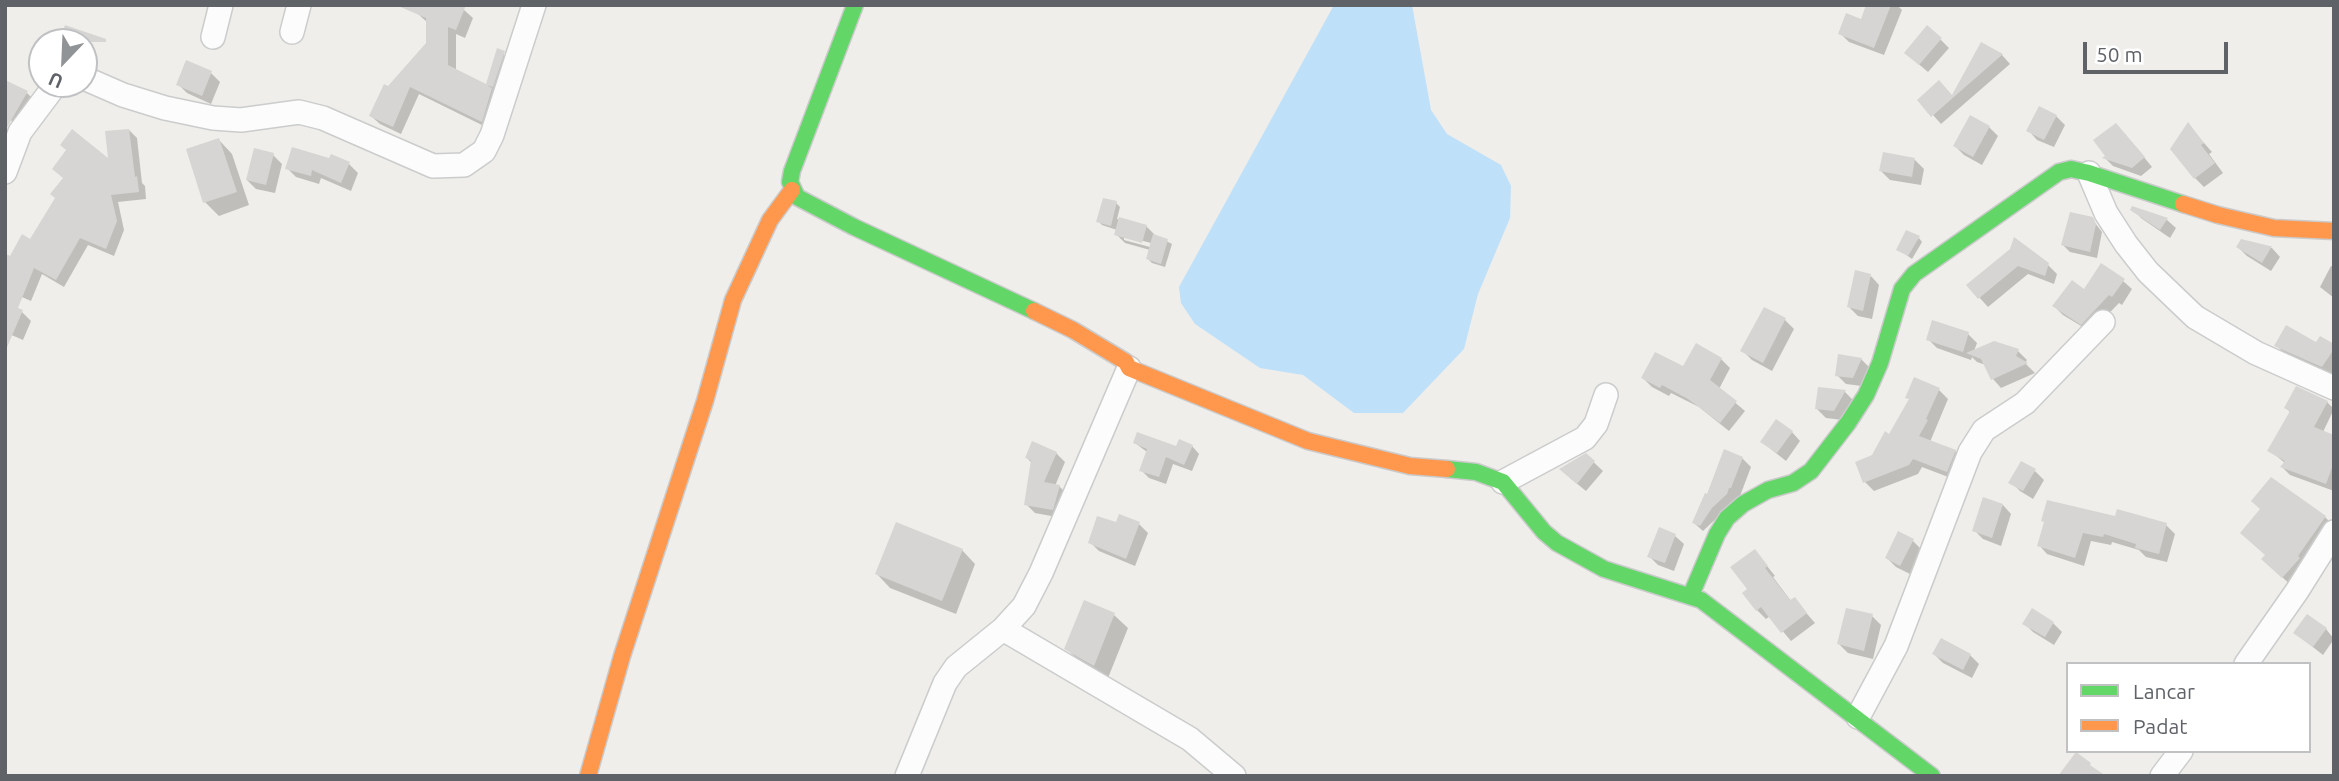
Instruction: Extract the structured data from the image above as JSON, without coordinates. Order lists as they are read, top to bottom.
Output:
{
  "legend": ["Lancar", "Padat"],
  "scale_bar": "50 m",
  "north": "bottom left"
}
